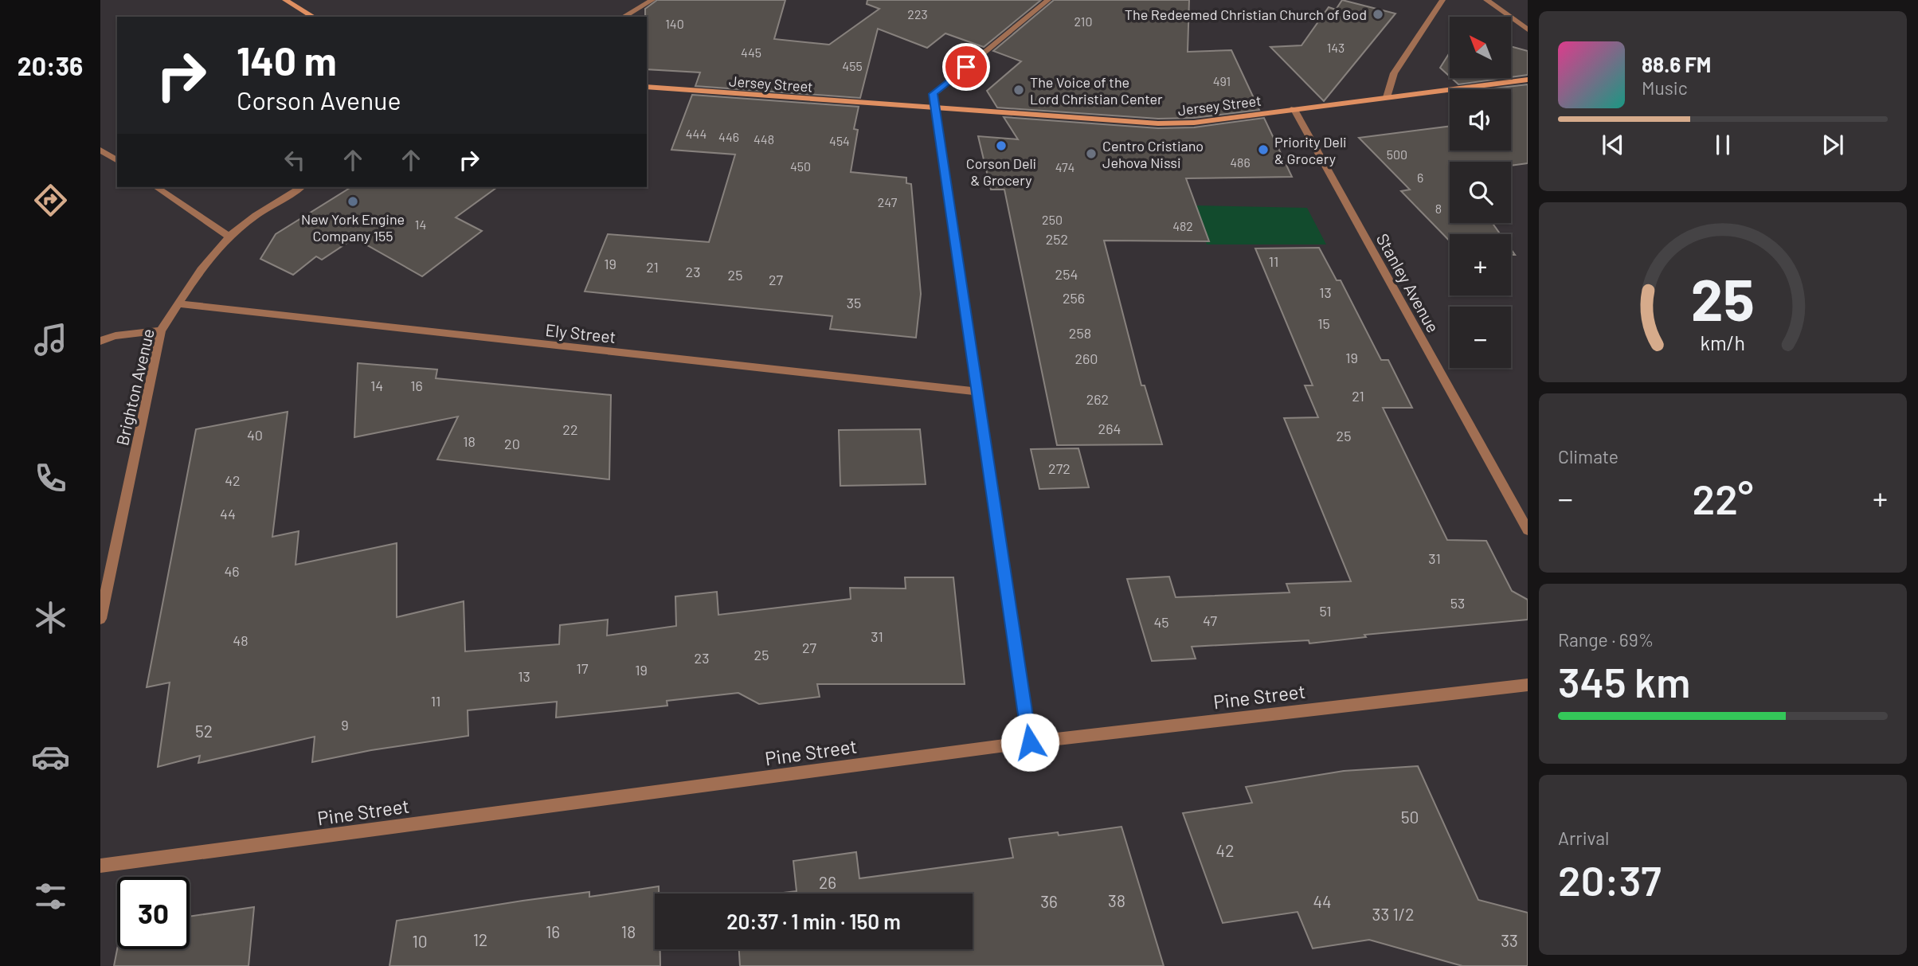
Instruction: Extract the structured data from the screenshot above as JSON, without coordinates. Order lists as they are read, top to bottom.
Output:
{
  "streets": {
    "street": [
      "Jersey Street",
      "Stanley Avenue",
      "Ely Street",
      "Brighton Avenue",
      "Pine Street"
    ]
  },
  "crossings": [
    ["Jersey Street", "Stanley Avenue"],
    ["Ely Street", "Brighton Avenue"]
  ],
  "places": [
    "The Redeemed Christian Church of God",
    "The Voice of the Lord Christian Center",
    "Corson Deli & Grocery",
    "Priority Deli & Grocery",
    "Centro Cristiano Jehova Nissi",
    "New York Engine Company 155"
  ],
  "house_numbers": [
    "223",
    "210",
    "140",
    "143",
    "445",
    "455",
    "491",
    "444",
    "446",
    "448",
    "454",
    "500",
    "486",
    "450",
    "474",
    "6",
    "247",
    "8",
    "250",
    "14",
    "482",
    "252",
    "11",
    "19",
    "21",
    "23",
    "254",
    "25",
    "27",
    "13",
    "256",
    "35",
    "15",
    "258",
    "19",
    "260",
    "14",
    "16",
    "21",
    "262",
    "264",
    "22",
    "40",
    "25",
    "18",
    "20",
    "272",
    "42",
    "44",
    "31",
    "46",
    "53",
    "51",
    "47",
    "45",
    "31",
    "48",
    "27",
    "25",
    "23",
    "17",
    "19",
    "13",
    "11",
    "9",
    "52",
    "50",
    "42",
    "26",
    "38",
    "36",
    "44",
    "33 1/2",
    "16",
    "18",
    "12",
    "33",
    "10"
  ],
  "north": "top left",
  "page": {
    "tabs": "20:36",
    "map_buttons": ["+", "−"],
    "turn": ["140 m", "Corson Avenue"],
    "song": ["88.6 FM", "Music"],
    "tile": [
      "Climate",
      ["Range · 69%", "345 km"],
      ["Arrival", "20:37"]
    ],
    "heat": ["−", "22°", "+"],
    "limit": "30",
    "trip": "20:37 · 1 min · 150 m",
    "gauge": ["25", "km/h"]
  }
}
